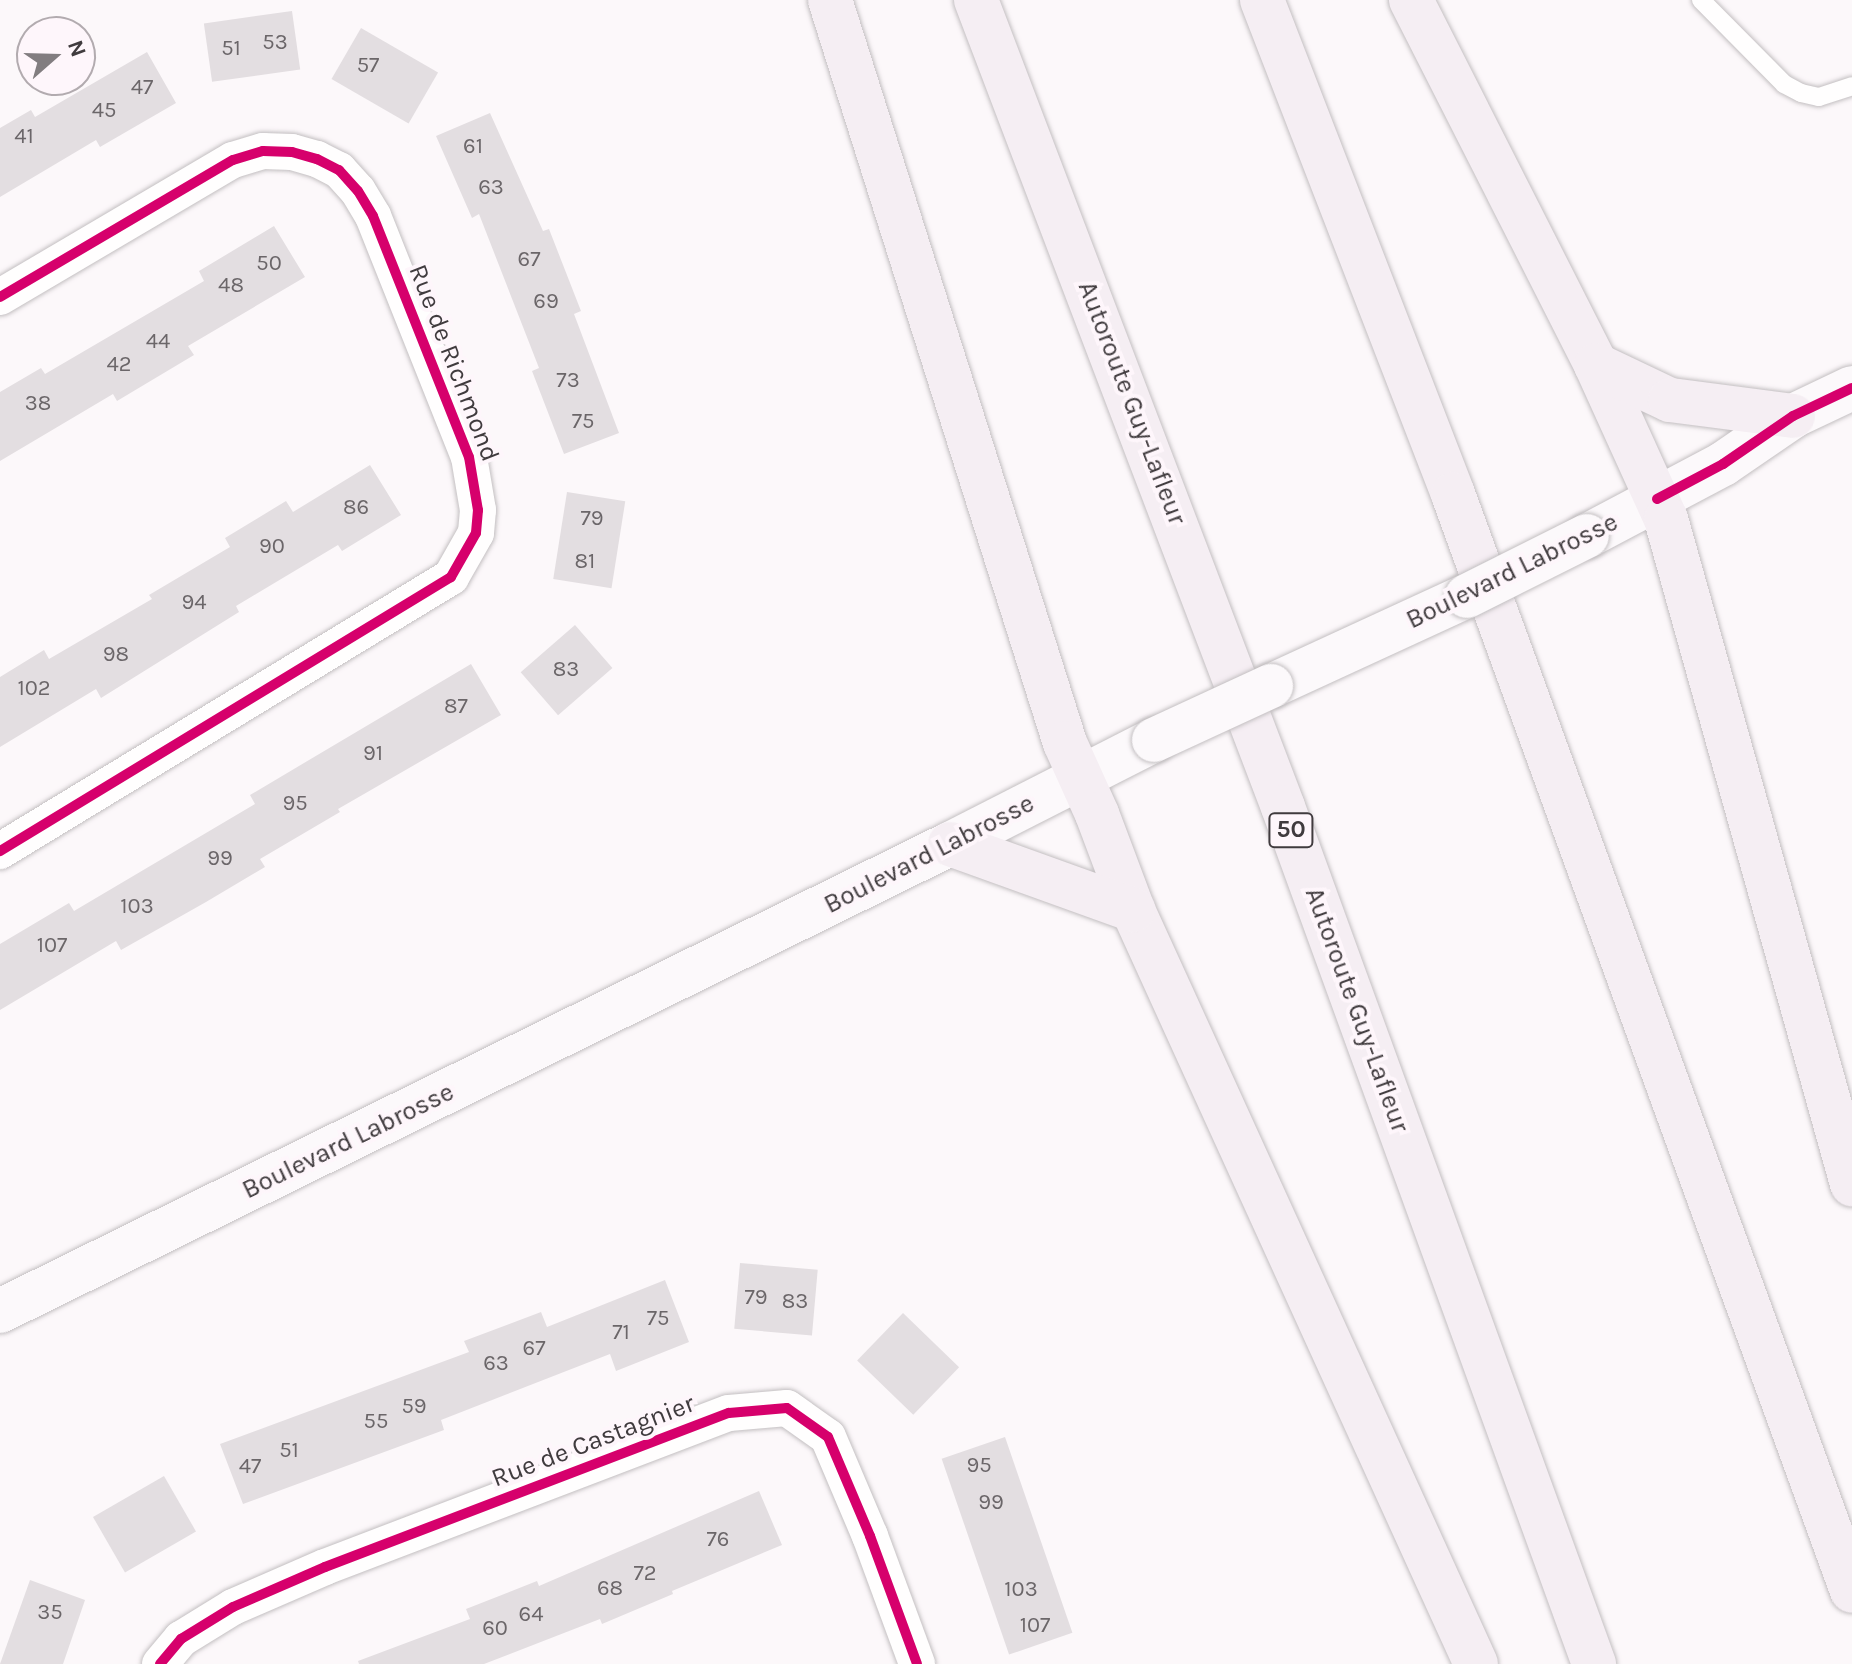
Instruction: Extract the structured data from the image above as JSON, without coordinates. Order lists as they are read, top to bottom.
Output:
{
  "streets": {
    "highway": ["Autoroute Guy-Lafleur", "50"],
    "main road": ["Boulevard Labrosse"],
    "street": ["Rue de Richmond", "Rue de Castagnier"]
  },
  "house_numbers": [
    "53",
    "51",
    "57",
    "47",
    "45",
    "41",
    "61",
    "63",
    "67",
    "50",
    "48",
    "69",
    "44",
    "42",
    "73",
    "38",
    "75",
    "86",
    "79",
    "90",
    "81",
    "94",
    "98",
    "83",
    "102",
    "87",
    "91",
    "95",
    "99",
    "103",
    "107",
    "79",
    "83",
    "75",
    "71",
    "67",
    "63",
    "59",
    "55",
    "51",
    "95",
    "47",
    "99",
    "76",
    "72",
    "68",
    "103",
    "35",
    "64",
    "107",
    "60"
  ],
  "north": "right"
}
